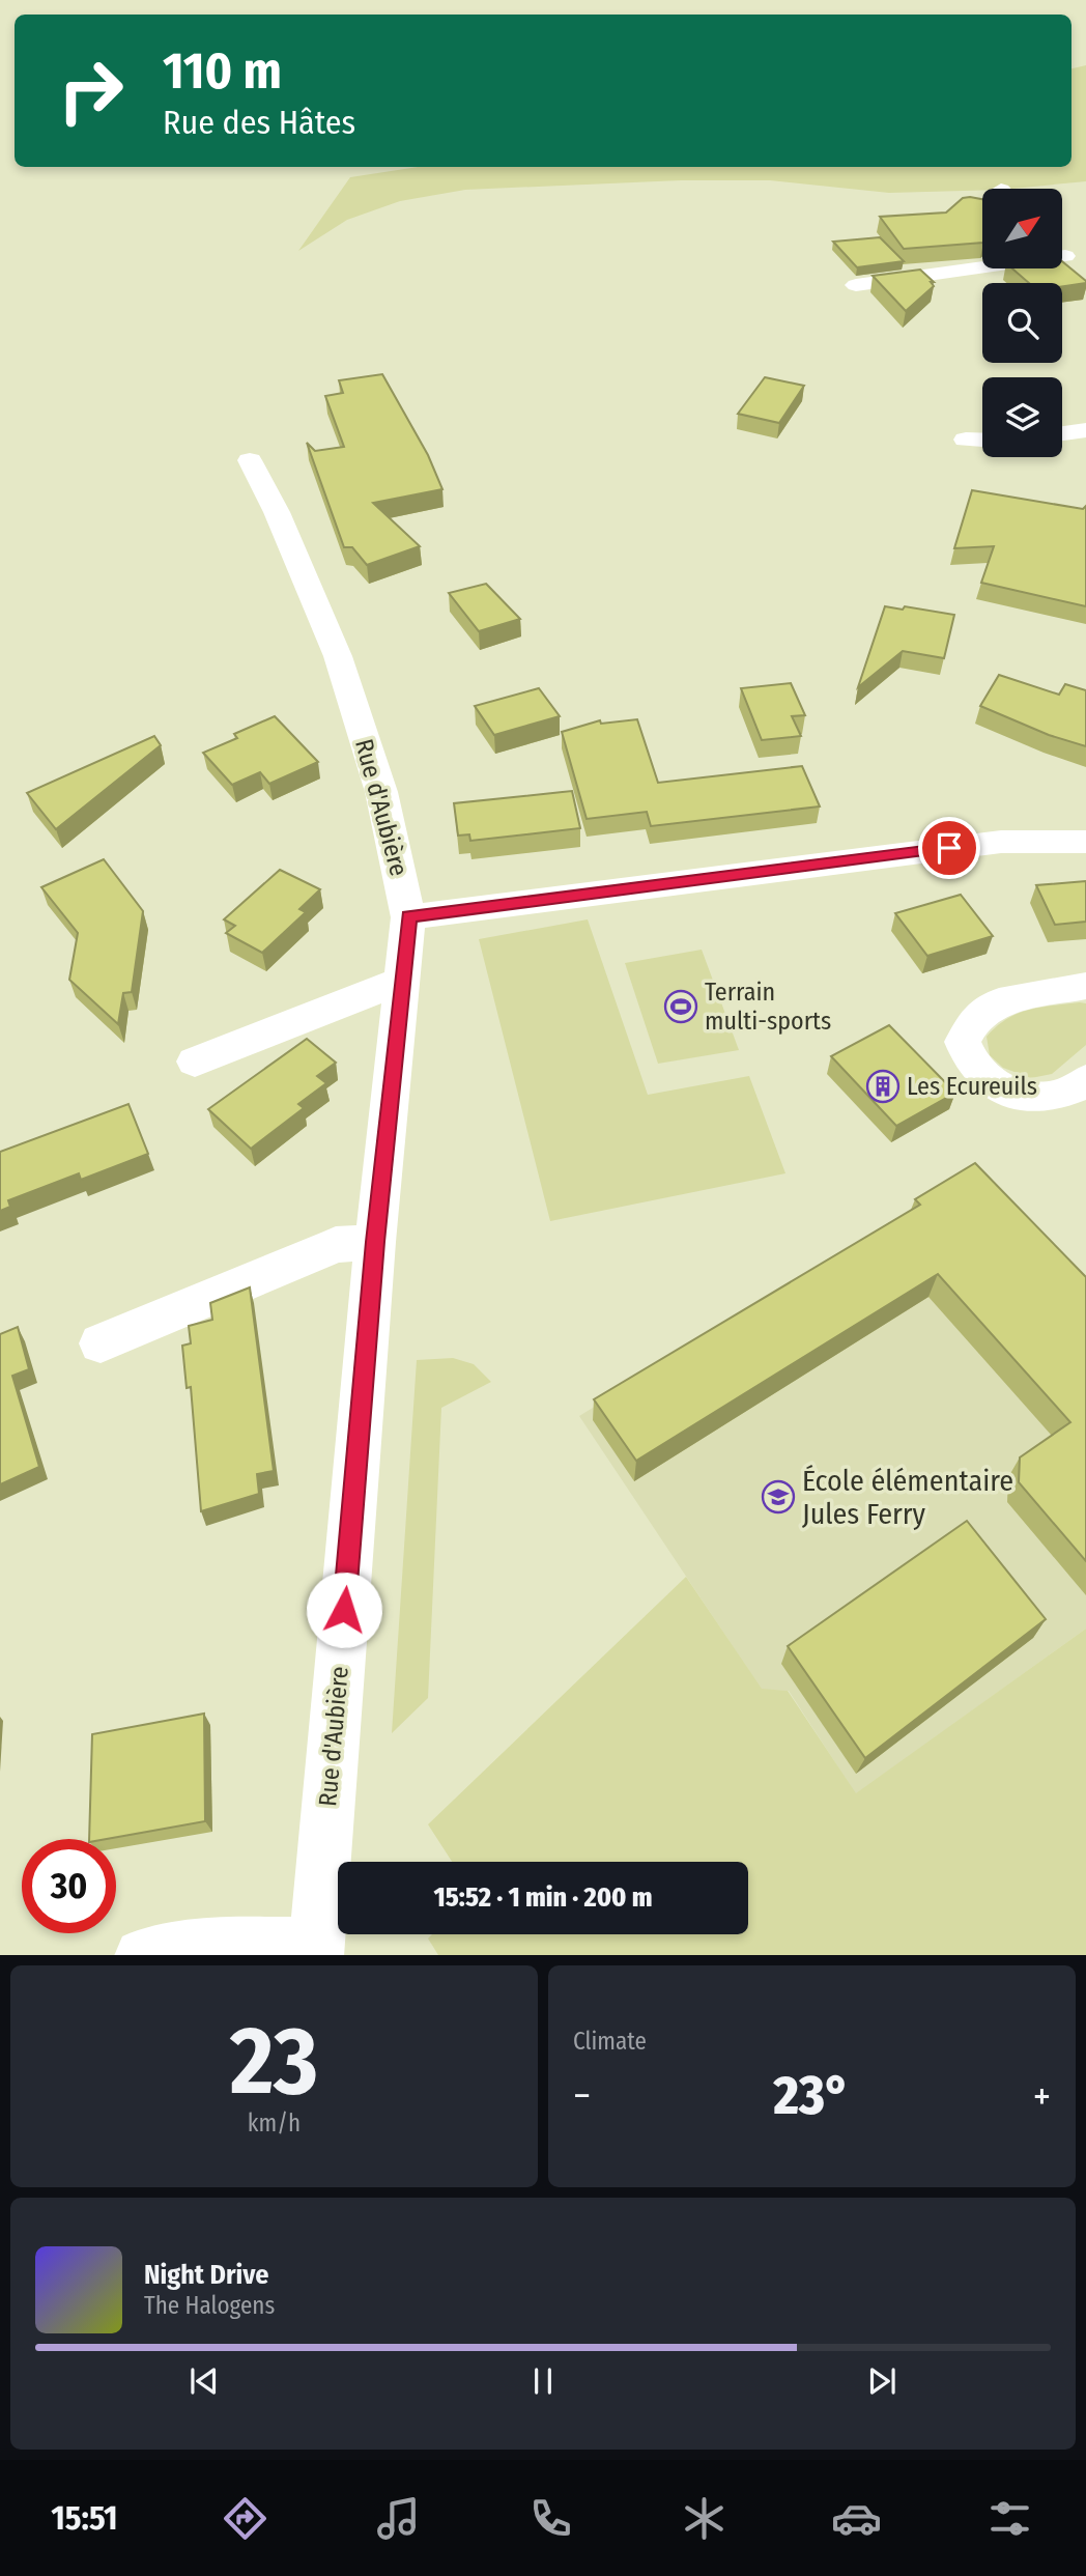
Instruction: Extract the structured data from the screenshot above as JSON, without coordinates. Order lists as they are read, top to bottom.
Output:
{
  "streets": {
    "street": ["Rue d'Aubière"]
  },
  "places": {
    "sports": ["Terrain multi-sports"],
    "building": ["Les Ecureuils"],
    "school or university": ["École élémentaire Jules Ferry"]
  },
  "north": "top right",
  "page": {
    "turn": ["110 m", "Rue des Hâtes"],
    "limit": "30",
    "trip": "15:52 · 1 min · 200 m",
    "tile": [
      ["23", "km/h"],
      "Climate"
    ],
    "heat": ["−", "23°", "+"],
    "song": ["Night Drive", "The Halogens"],
    "tabs": "15:51"
  }
}
